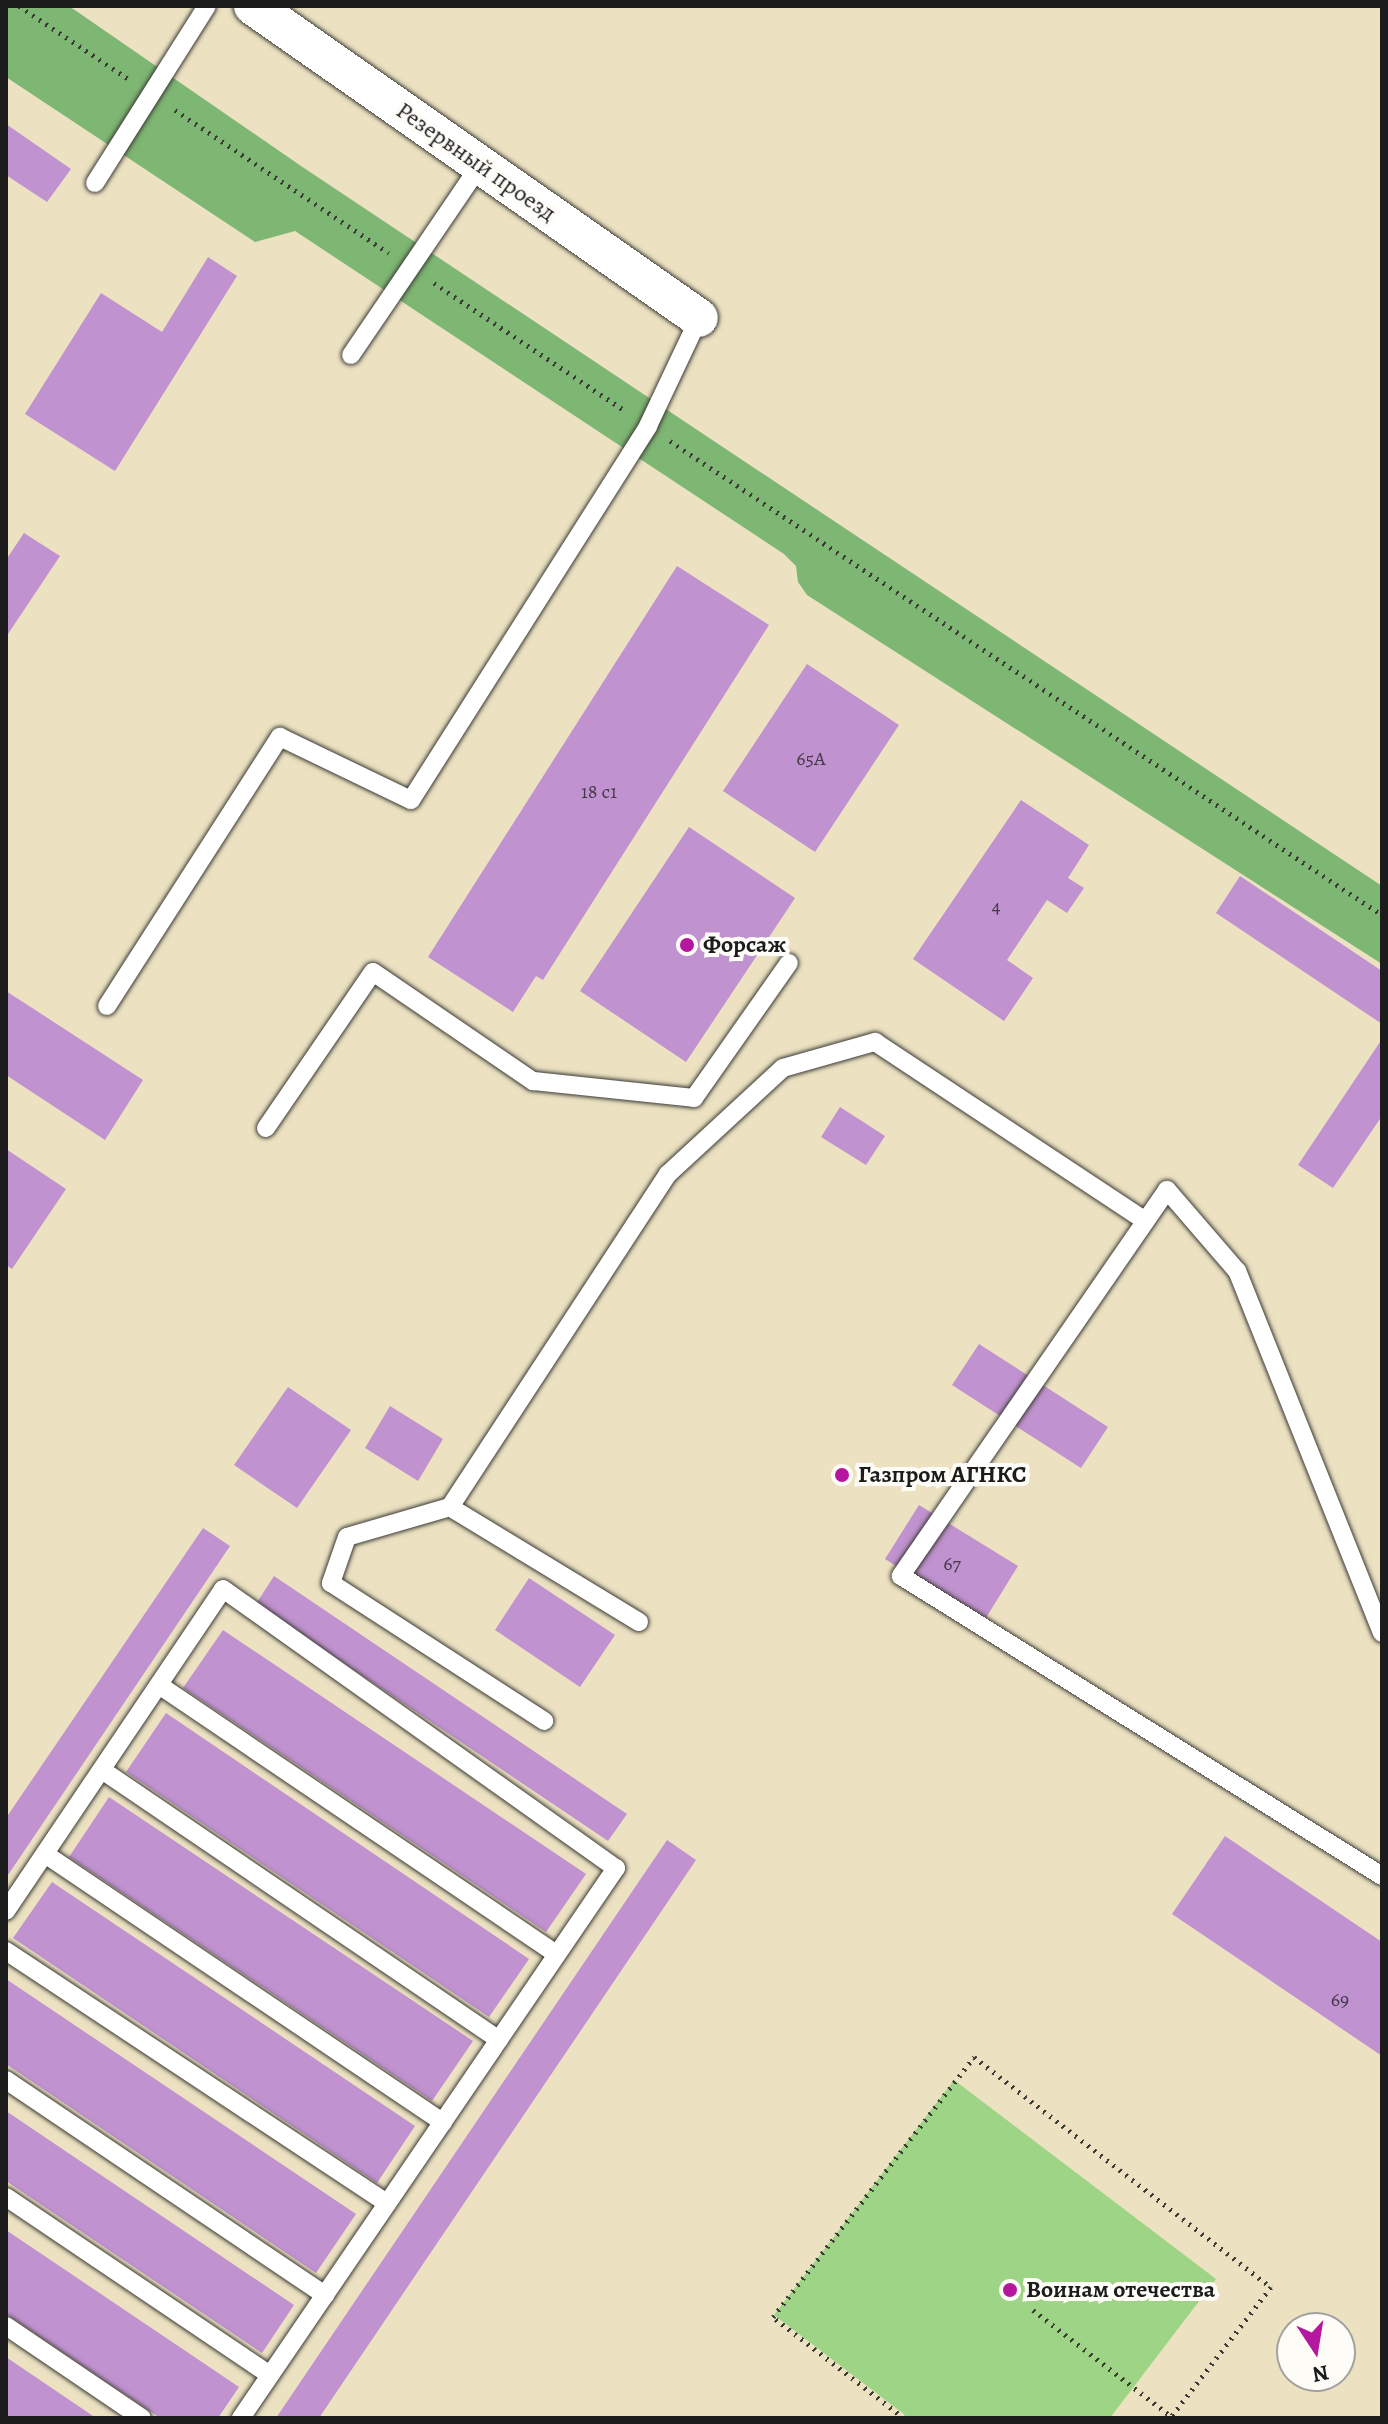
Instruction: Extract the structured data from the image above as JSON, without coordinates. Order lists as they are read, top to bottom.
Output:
{
  "streets": {
    "street": ["Резервный проезд"]
  },
  "places": ["Форсаж", "Газпром АГНКС", "Воинам отечества"],
  "house_numbers": [
    "65А",
    "18 с1",
    "4",
    "67",
    "69"
  ],
  "north": "bottom"
}
